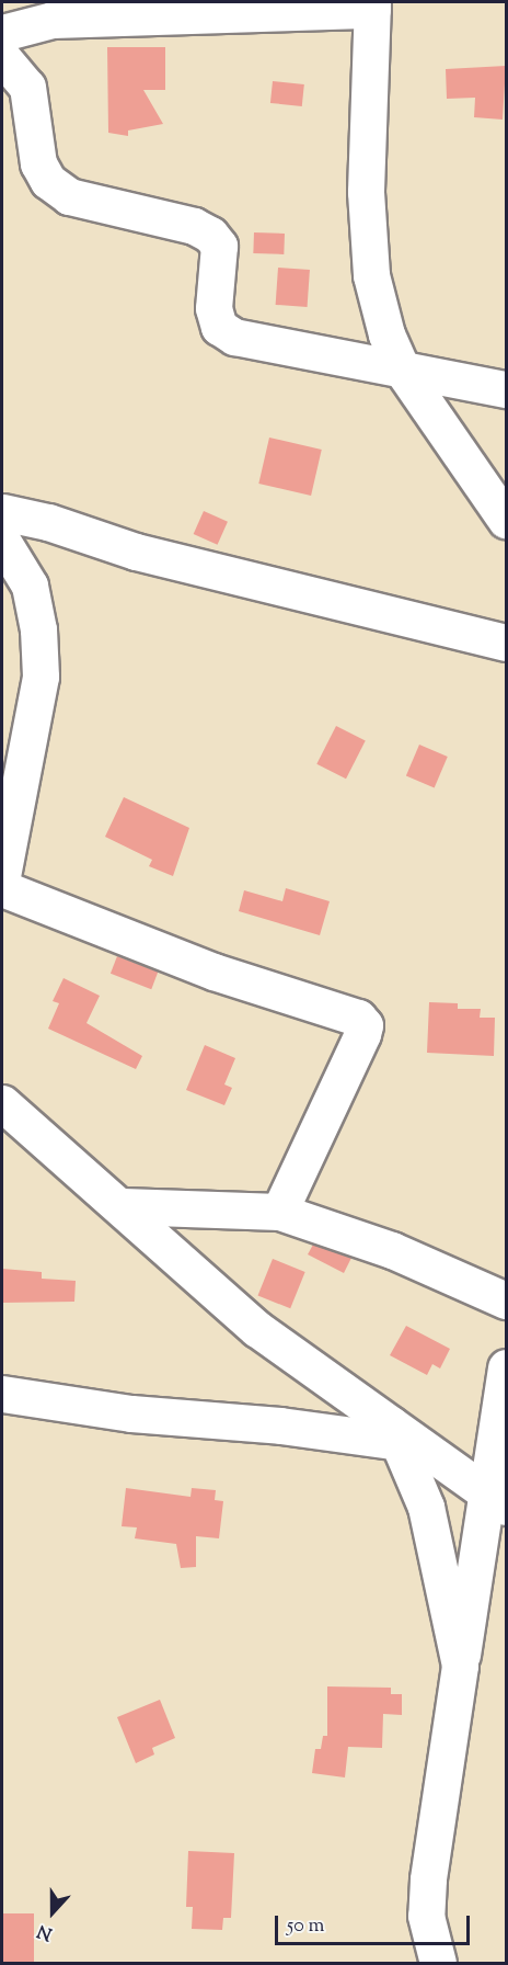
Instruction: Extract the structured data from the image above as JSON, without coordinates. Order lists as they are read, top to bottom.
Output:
{
  "scale_bar": "50 m",
  "north": "bottom"
}
